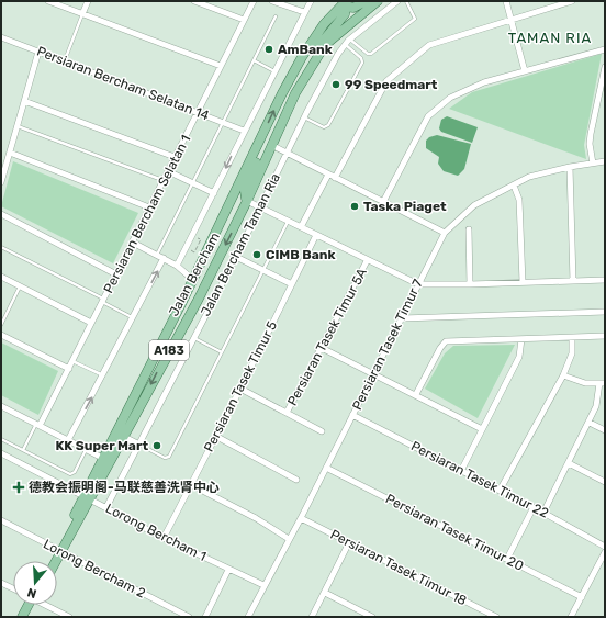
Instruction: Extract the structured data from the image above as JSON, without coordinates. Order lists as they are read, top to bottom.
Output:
{
  "streets": {
    "main road": ["Jalan Bercham", "A183"],
    "street": [
      "Persiaran Bercham Selatan 14",
      "Persiaran Bercham Selatan 1",
      "Jalan Bercham Taman Ria",
      "Persiaran Tasek Timur 5A",
      "Persiaran Tasek Timur 7",
      "Persiaran Tasek Timur 5",
      "Persiaran Tasek Timur 22",
      "Lorong Bercham 1",
      "Persiaran Tasek Timur 20",
      "Persiaran Tasek Timur 18",
      "Lorong Bercham 2"
    ]
  },
  "crossings": [
    ["Persiaran Bercham Selatan 14", "Persiaran Bercham Selatan 1"],
    ["Jalan Bercham Taman Ria", "Lorong Bercham 1"],
    ["Jalan Bercham", "Lorong Bercham 1"],
    ["Jalan Bercham", "Lorong Bercham 2"],
    ["Persiaran Tasek Timur 7", "Persiaran Tasek Timur 22"],
    ["Persiaran Tasek Timur 7", "Lorong Bercham 1"],
    ["Persiaran Tasek Timur 7", "Persiaran Tasek Timur 20"],
    ["Persiaran Tasek Timur 7", "Persiaran Tasek Timur 18"],
    ["Persiaran Tasek Timur 5", "Lorong Bercham 1"]
  ],
  "districts": ["TAMAN RIA"],
  "places": {
    "other": [
      "AmBank",
      "99 Speedmart",
      "Taska Piaget",
      "CIMB Bank",
      "KK Super Mart"
    ],
    "health": ["德教会振明阁-马联慈善洗肾中心"]
  },
  "north": "bottom"
}
